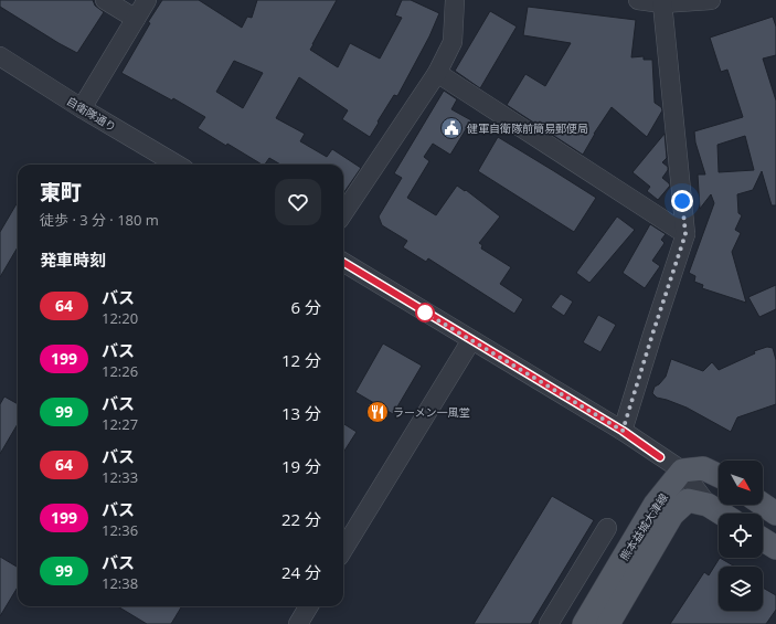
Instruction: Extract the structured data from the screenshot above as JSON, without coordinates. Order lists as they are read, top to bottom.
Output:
{
  "streets": {
    "main road": ["熊本益城大津線"],
    "street": ["自衛隊通り"]
  },
  "places": {
    "public building": ["健軍自衛隊前簡易郵便局"],
    "restaurant": ["ラーメン一風堂"]
  },
  "lines": ["bus line 64"],
  "north": "bottom right",
  "page": {
    "heading": [
      ["東町", "徒歩 · 3 分 · 180 m"],
      "発車時刻"
    ],
    "list": [
      {
        "mark": "64",
        "name": "バス",
        "note": "12:20",
        "value": "6 分"
      },
      {
        "mark": "199",
        "name": "バス",
        "note": "12:26",
        "value": "12 分"
      },
      {
        "mark": "99",
        "name": "バス",
        "note": "12:27",
        "value": "13 分"
      },
      {
        "mark": "64",
        "name": "バス",
        "note": "12:33",
        "value": "19 分"
      },
      {
        "mark": "199",
        "name": "バス",
        "note": "12:36",
        "value": "22 分"
      },
      {
        "mark": "99",
        "name": "バス",
        "note": "12:38",
        "value": "24 分"
      }
    ]
  }
}
